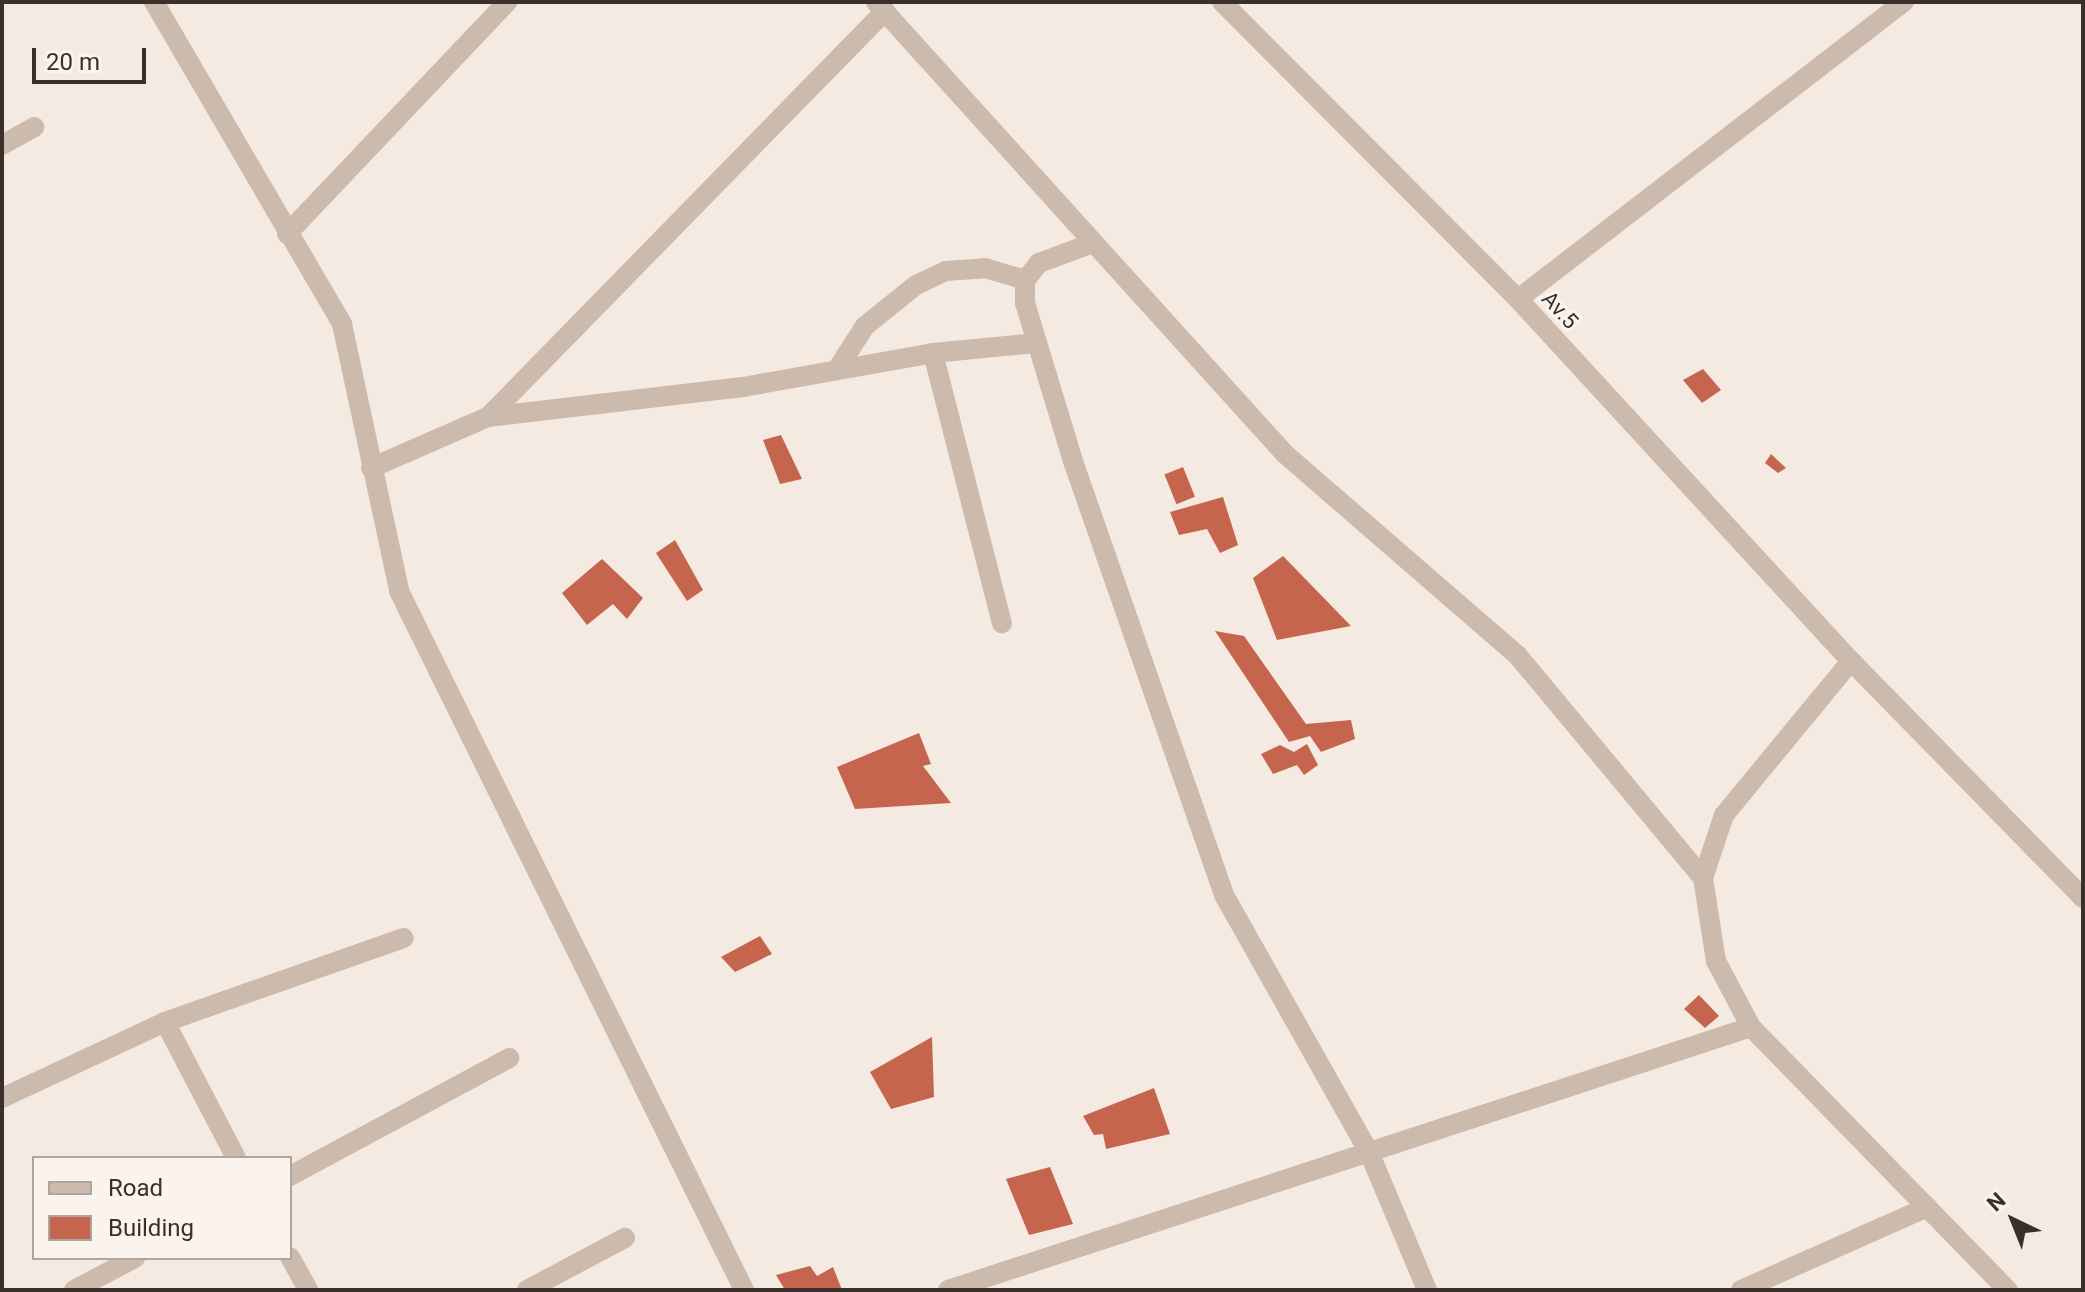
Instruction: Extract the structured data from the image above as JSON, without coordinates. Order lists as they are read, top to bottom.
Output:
{
  "streets": {
    "street": ["Av.5"]
  },
  "legend": ["Road", "Building"],
  "scale_bar": "20 m",
  "north": "top left"
}
